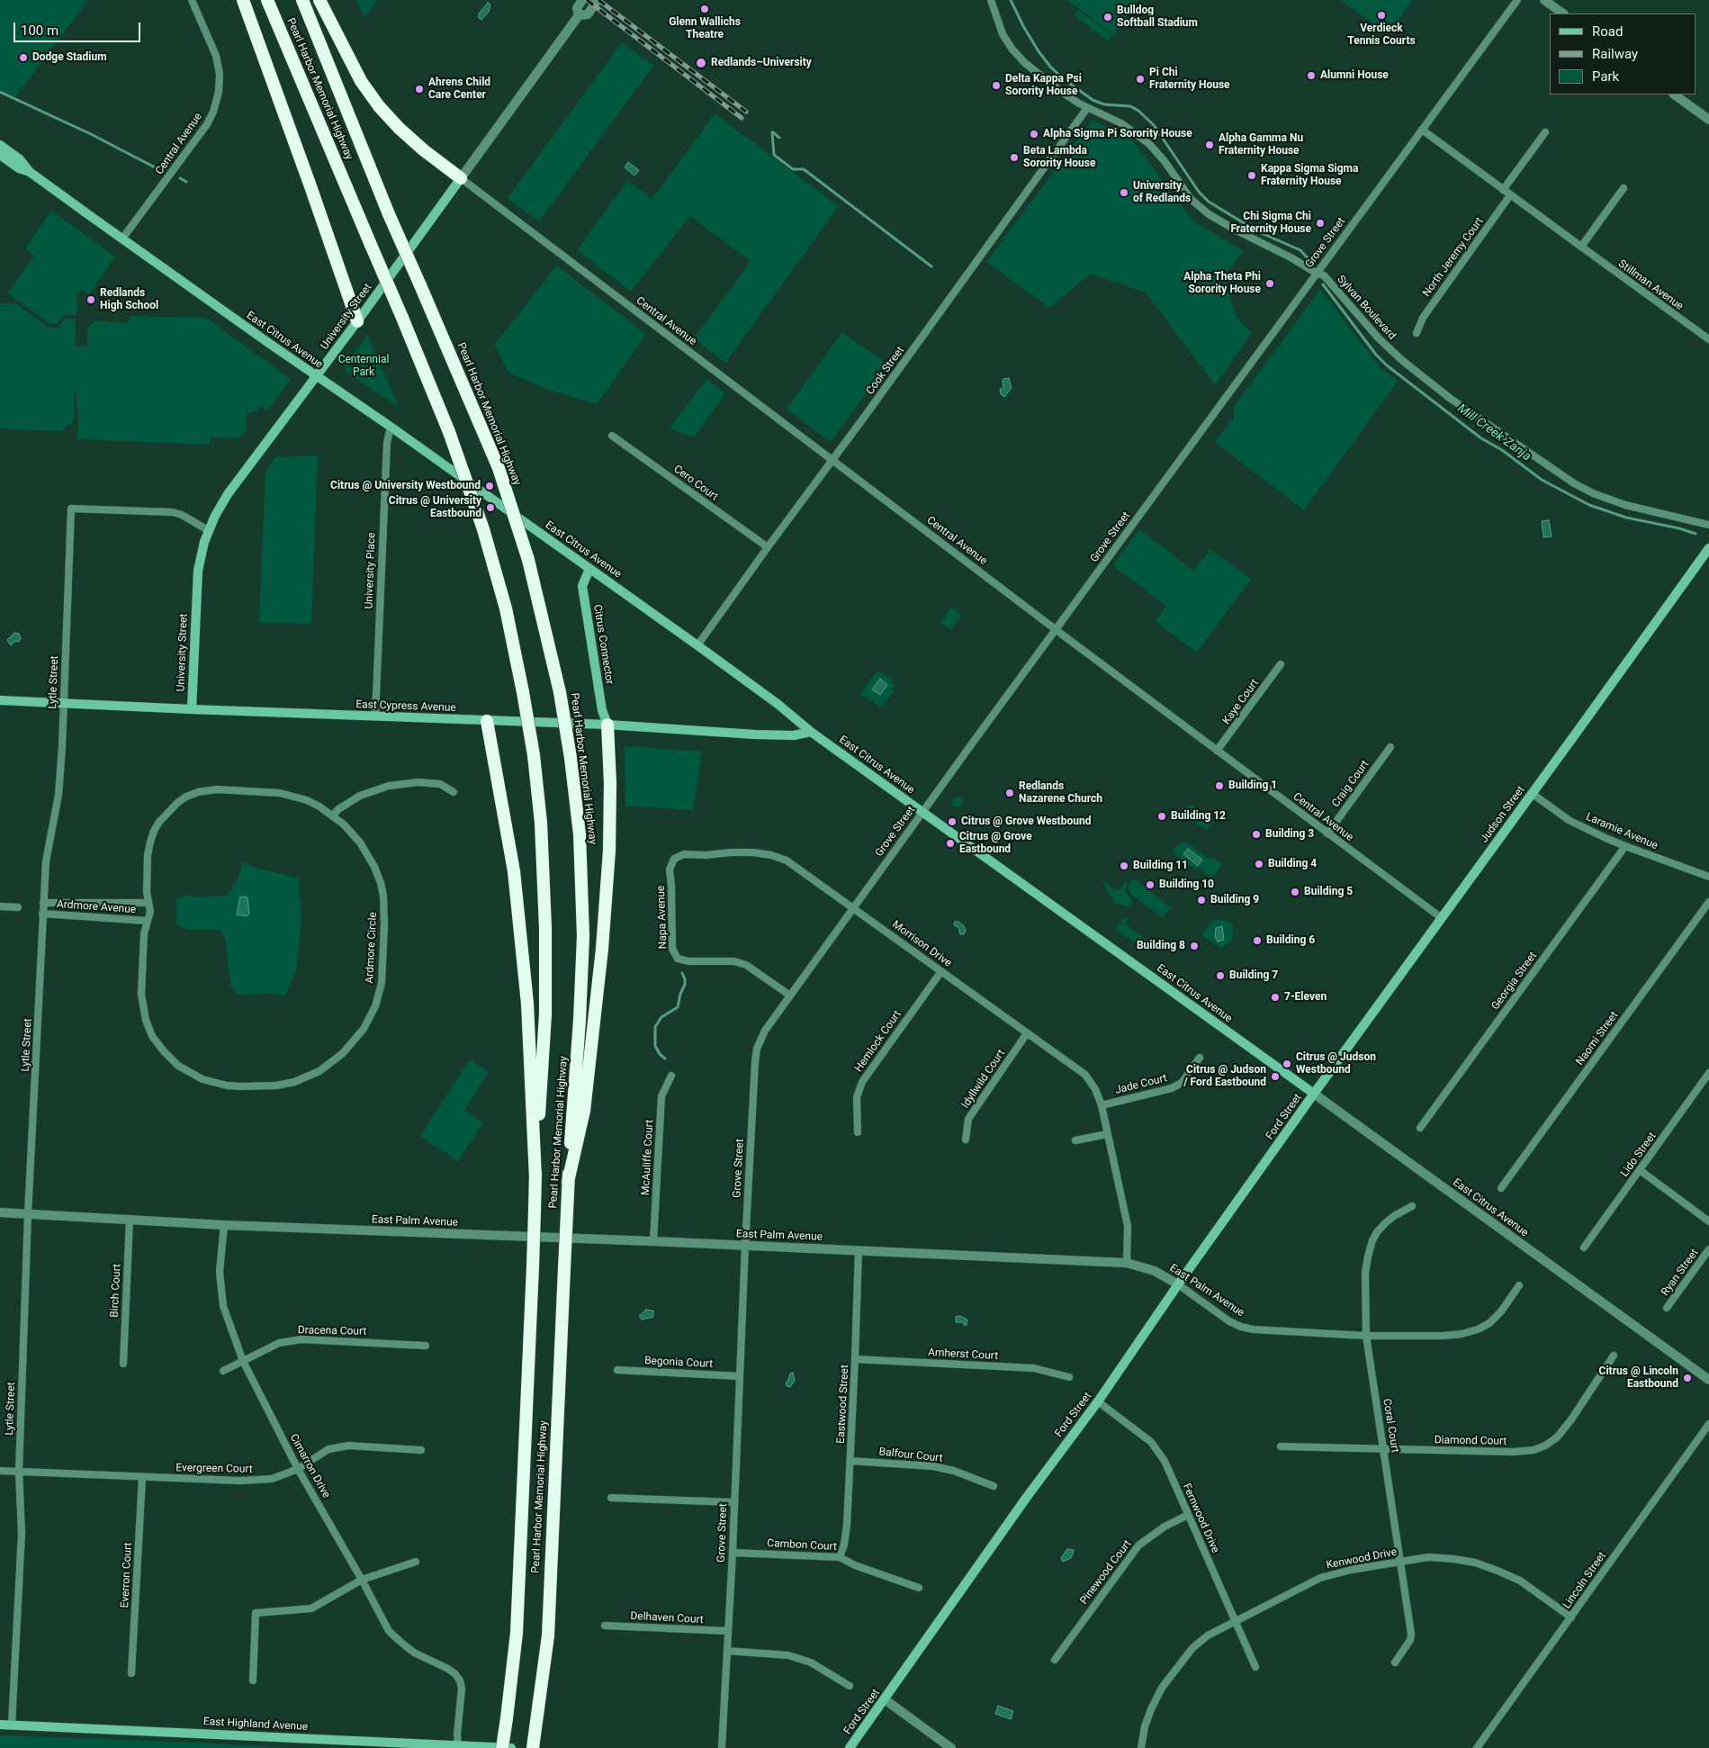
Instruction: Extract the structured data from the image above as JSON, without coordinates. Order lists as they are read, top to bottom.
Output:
{
  "streets": {
    "highway": ["Pearl Harbor Memorial Highway"],
    "main road": [
      "University Street",
      "East Citrus Avenue",
      "Citrus Connector",
      "East Cypress Avenue",
      "Judson Street",
      "Ford Street",
      "East Highland Avenue"
    ],
    "street": [
      "Central Avenue",
      "Grove Street",
      "North Jeremy Court",
      "Stillman Avenue",
      "Sylvan Boulevard",
      "Cook Street",
      "Cero Court",
      "University Place",
      "Lytle Street",
      "Kaye Court",
      "Craig Court",
      "Laramie Avenue",
      "Ardmore Avenue",
      "Napa Avenue",
      "Morrison Drive",
      "Ardmore Circle",
      "Georgia Street",
      "Naomi Street",
      "Hemlock Court",
      "Idyllwild Court",
      "Jade Court",
      "Lido Street",
      "McAuliffe Court",
      "East Palm Avenue",
      "Ryan Street",
      "Birch Court",
      "Dracena Court",
      "Amherst Court",
      "Begonia Court",
      "Eastwood Street",
      "Coral Court",
      "Diamond Court",
      "Balfour Court",
      "Cimarron Drive",
      "Evergreen Court",
      "Fernwood Drive",
      "Cambon Court",
      "Kenwood Drive",
      "Pinewood Court",
      "Everron Court",
      "Lincoln Street",
      "Delhaven Court"
    ]
  },
  "crossings": [
    ["Central Avenue", "Grove Street"],
    ["Central Avenue", "University Street"],
    ["Central Avenue", "East Citrus Avenue"],
    ["Central Avenue", "Cook Street"],
    ["Central Avenue", "Kaye Court"],
    ["Central Avenue", "Craig Court"],
    ["Central Avenue", "Judson Street"],
    ["Grove Street", "Stillman Avenue"],
    ["Grove Street", "Sylvan Boulevard"],
    ["Grove Street", "East Citrus Avenue"],
    ["Grove Street", "Napa Avenue"],
    ["Grove Street", "Morrison Drive"],
    ["Grove Street", "East Palm Avenue"],
    ["Grove Street", "Begonia Court"],
    ["Grove Street", "Cambon Court"],
    ["Grove Street", "Delhaven Court"],
    ["North Jeremy Court", "Stillman Avenue"],
    ["Sylvan Boulevard", "Cook Street"],
    ["University Street", "East Citrus Avenue"],
    ["University Street", "Lytle Street"],
    ["University Street", "East Cypress Avenue"],
    ["East Citrus Avenue", "Cook Street"],
    ["East Citrus Avenue", "University Place"],
    ["East Citrus Avenue", "Citrus Connector"],
    ["East Citrus Avenue", "East Cypress Avenue"],
    ["East Citrus Avenue", "Judson Street"],
    ["East Citrus Avenue", "Ford Street"],
    ["Cook Street", "Cero Court"],
    ["University Place", "East Cypress Avenue"],
    ["Citrus Connector", "East Cypress Avenue"],
    ["Lytle Street", "East Cypress Avenue"],
    ["Lytle Street", "Ardmore Avenue"],
    ["Lytle Street", "East Palm Avenue"],
    ["Lytle Street", "Evergreen Court"],
    ["Lytle Street", "East Highland Avenue"],
    ["Judson Street", "Laramie Avenue"],
    ["Judson Street", "Ford Street"],
    ["Laramie Avenue", "Georgia Street"],
    ["Ardmore Avenue", "Ardmore Circle"],
    ["Napa Avenue", "Morrison Drive"],
    ["Morrison Drive", "Hemlock Court"],
    ["Morrison Drive", "Idyllwild Court"],
    ["Morrison Drive", "Jade Court"],
    ["Morrison Drive", "East Palm Avenue"],
    ["Ford Street", "East Palm Avenue"],
    ["Ford Street", "Fernwood Drive"],
    ["McAuliffe Court", "East Palm Avenue"],
    ["East Palm Avenue", "Birch Court"],
    ["East Palm Avenue", "Eastwood Street"],
    ["East Palm Avenue", "Coral Court"],
    ["East Palm Avenue", "Cimarron Drive"],
    ["Dracena Court", "Cimarron Drive"],
    ["Amherst Court", "Eastwood Street"],
    ["Eastwood Street", "Balfour Court"],
    ["Eastwood Street", "Cambon Court"],
    ["Coral Court", "Diamond Court"],
    ["Coral Court", "Kenwood Drive"],
    ["Cimarron Drive", "Evergreen Court"],
    ["Cimarron Drive", "East Highland Avenue"],
    ["Evergreen Court", "Everron Court"],
    ["Fernwood Drive", "Kenwood Drive"],
    ["Fernwood Drive", "Pinewood Court"],
    ["Kenwood Drive", "Lincoln Street"]
  ],
  "water": ["Mill Creek Zanja"],
  "parks": ["Centennial Park"],
  "places": [
    "Glenn Wallichs Theatre",
    "Verdieck Tennis Courts",
    "Bulldog Softball Stadium",
    "Dodge Stadium",
    "Redlands–University",
    "Alumni House",
    "Pi Chi Fraternity House",
    "Delta Kappa Psi Sorority House",
    "Ahrens Child Care Center",
    "Alpha Sigma Pi Sorority House",
    "Alpha Gamma Nu Fraternity House",
    "Beta Lambda Sorority House",
    "Kappa Sigma Sigma Fraternity House",
    "University of Redlands",
    "Chi Sigma Chi Fraternity House",
    "Alpha Theta Phi Sorority House",
    "Redlands High School",
    "Citrus @ University Westbound",
    "Citrus @ University Eastbound",
    "Building 1",
    "Redlands Nazarene Church",
    "Building 12",
    "Citrus @ Grove Westbound",
    "Building 3",
    "Citrus @ Grove Eastbound",
    "Building 4",
    "Building 11",
    "Building 10",
    "Building 5",
    "Building 9",
    "Building 6",
    "Building 8",
    "Building 7",
    "7-Eleven",
    "Citrus @ Judson Westbound",
    "Citrus @ Judson / Ford Eastbound",
    "Citrus @ Lincoln Eastbound"
  ],
  "legend": ["Road", "Railway", "Park"],
  "scale_bar": "100 m"
}
